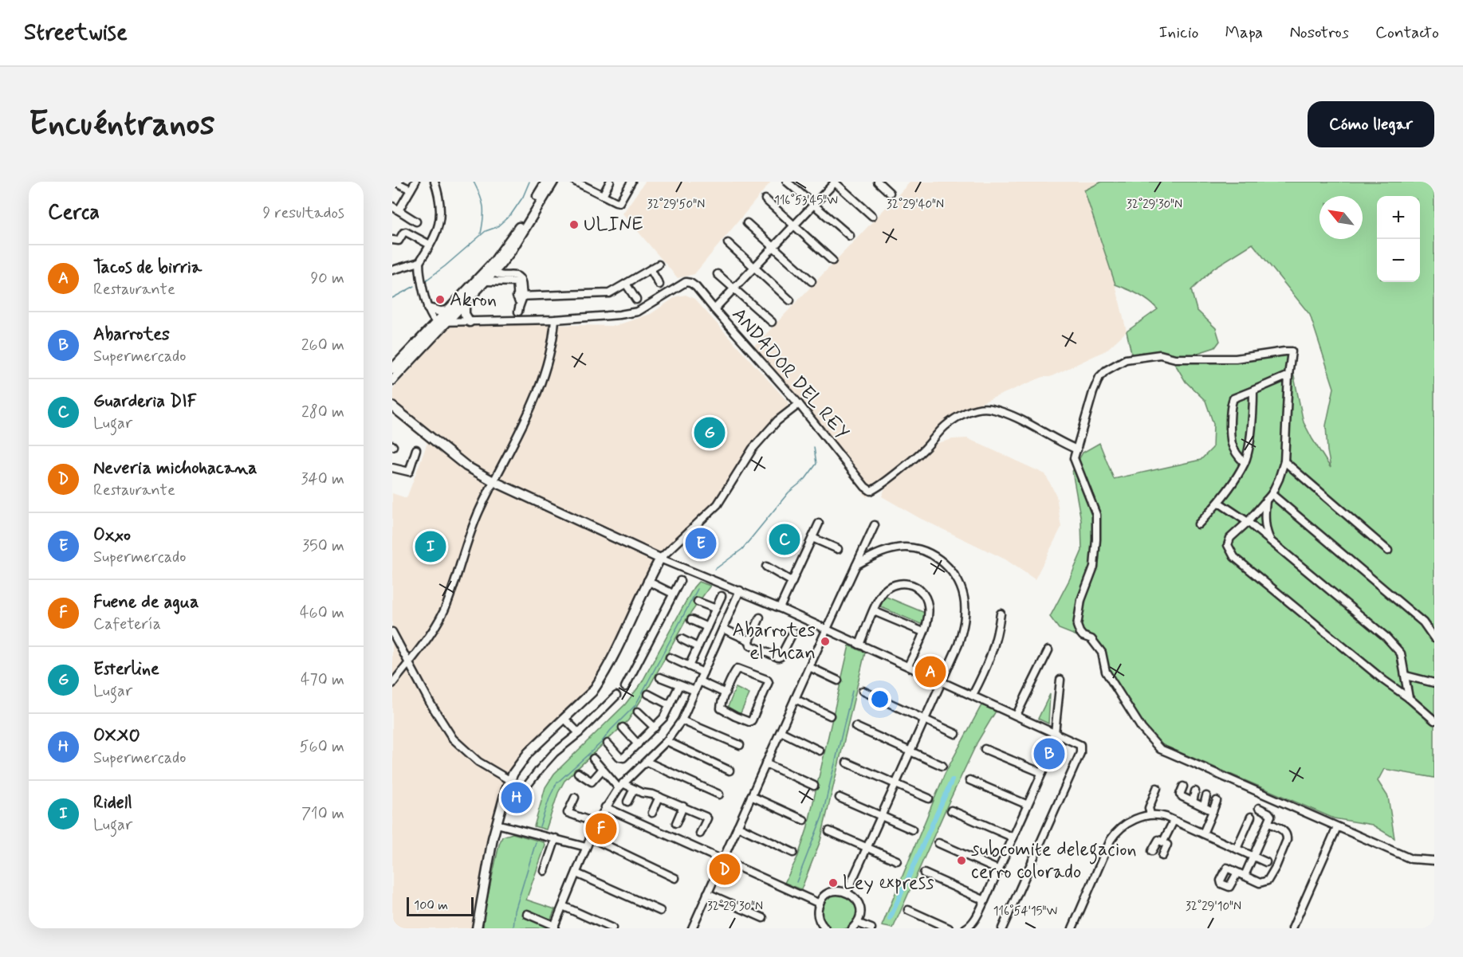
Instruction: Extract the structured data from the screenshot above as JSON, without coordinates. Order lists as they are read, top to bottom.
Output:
{
  "streets": {
    "street": ["ANDADOR DEL REY"]
  },
  "places": [
    "ULINE",
    "Akron",
    "Abarrotes el tucan",
    "subcomite delegacion cerro colorado",
    "Ley express"
  ],
  "scale_bar": "100 m",
  "north": "top left",
  "page": {
    "header": "Streetwise",
    "nav": [
      "Inicio",
      "Mapa",
      "Nosotros",
      "Contacto"
    ],
    "buttons": "Cómo llegar",
    "title": "Encuéntranos",
    "heading": ["Cerca", "9 resultados"],
    "map_buttons": ["+", "−"],
    "list": [
      {
        "mark": "A",
        "name": "Tacos de birria",
        "note": "Restaurante",
        "value": "90 m"
      },
      {
        "mark": "B",
        "name": "Abarrotes",
        "note": "Supermercado",
        "value": "260 m"
      },
      {
        "mark": "C",
        "name": "Guarderia DIF",
        "note": "Lugar",
        "value": "280 m"
      },
      {
        "mark": "D",
        "name": "Neveria michohacana",
        "note": "Restaurante",
        "value": "340 m"
      },
      {
        "mark": "E",
        "name": "Oxxo",
        "note": "Supermercado",
        "value": "350 m"
      },
      {
        "mark": "F",
        "name": "Fuene de agua",
        "note": "Cafetería",
        "value": "460 m"
      },
      {
        "mark": "G",
        "name": "Esterline",
        "note": "Lugar",
        "value": "470 m"
      },
      {
        "mark": "H",
        "name": "OXXO",
        "note": "Supermercado",
        "value": "560 m"
      },
      {
        "mark": "I",
        "name": "Ridell",
        "note": "Lugar",
        "value": "710 m"
      }
    ],
    "pins": [
      "G",
      "C",
      "E",
      "I",
      "A",
      "B",
      "H",
      "F",
      "D"
    ],
    "scale": "100 m"
  },
  "coordinates": [
    "116°53'45\"W",
    "32°29'50\"N",
    "32°29'40\"N",
    "32°29'30\"N",
    "32°29'10\"N",
    "116°54'15\"W"
  ]
}
